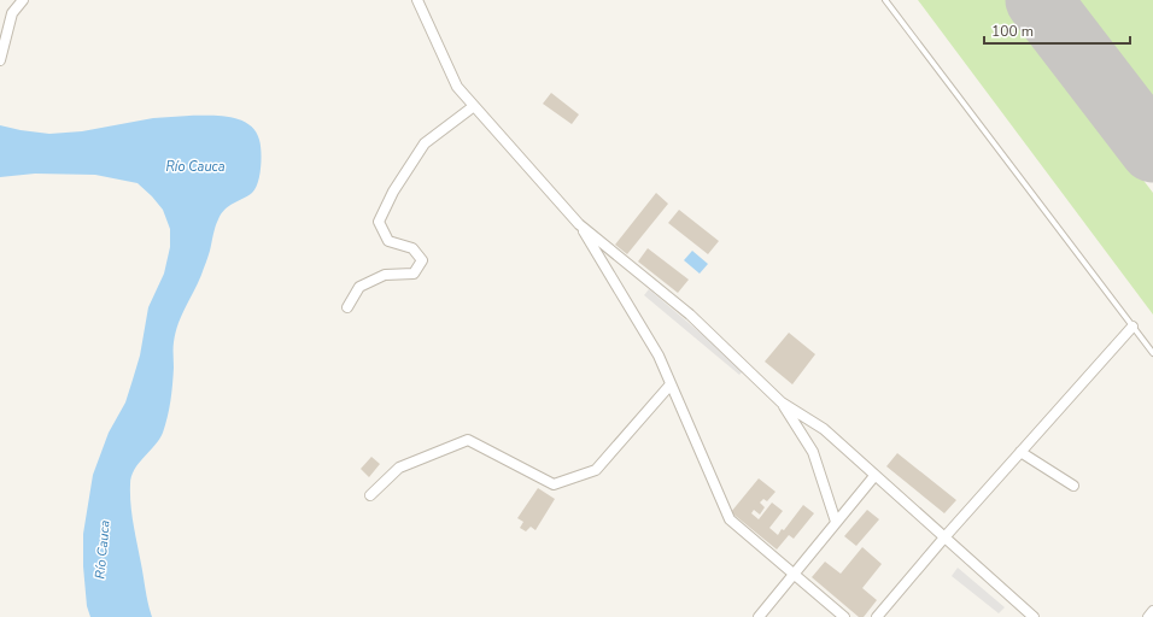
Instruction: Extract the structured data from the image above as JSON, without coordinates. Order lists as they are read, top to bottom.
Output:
{
  "water": ["Río Cauca"],
  "scale_bar": "100 m"
}
